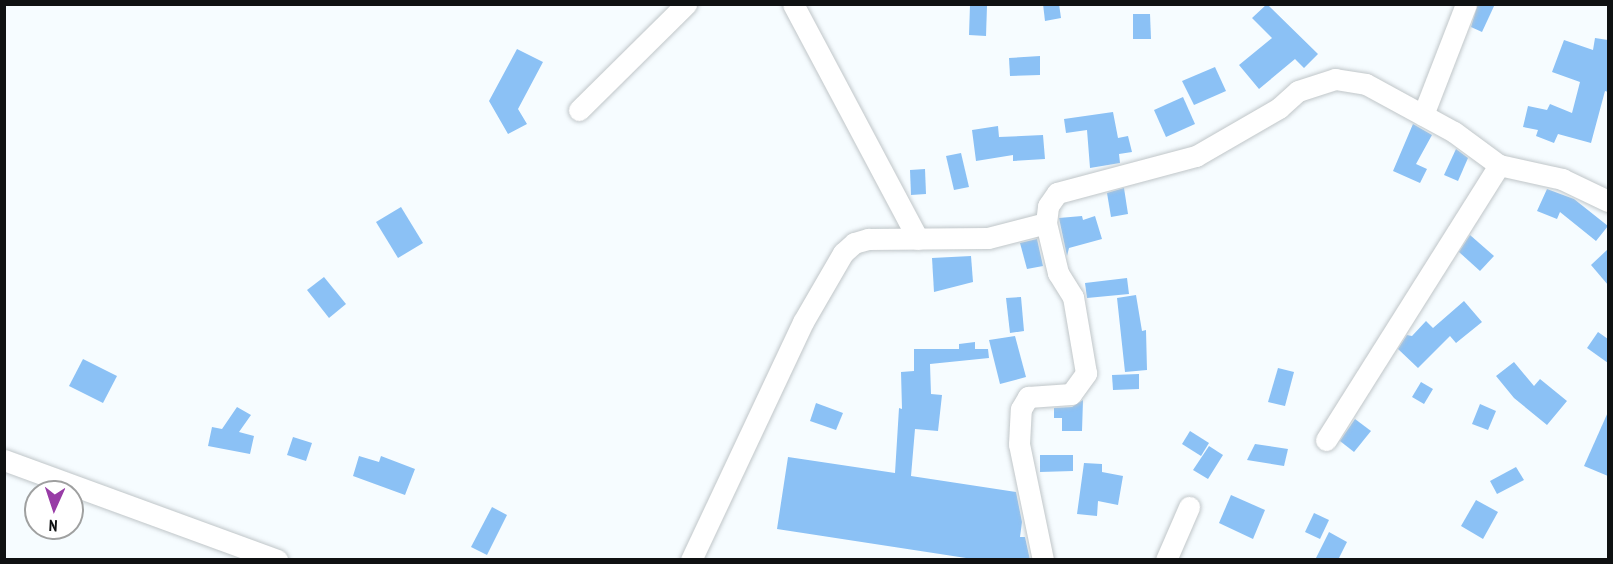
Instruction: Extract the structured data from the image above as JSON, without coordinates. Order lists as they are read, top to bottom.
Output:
{
  "north": "bottom"
}
